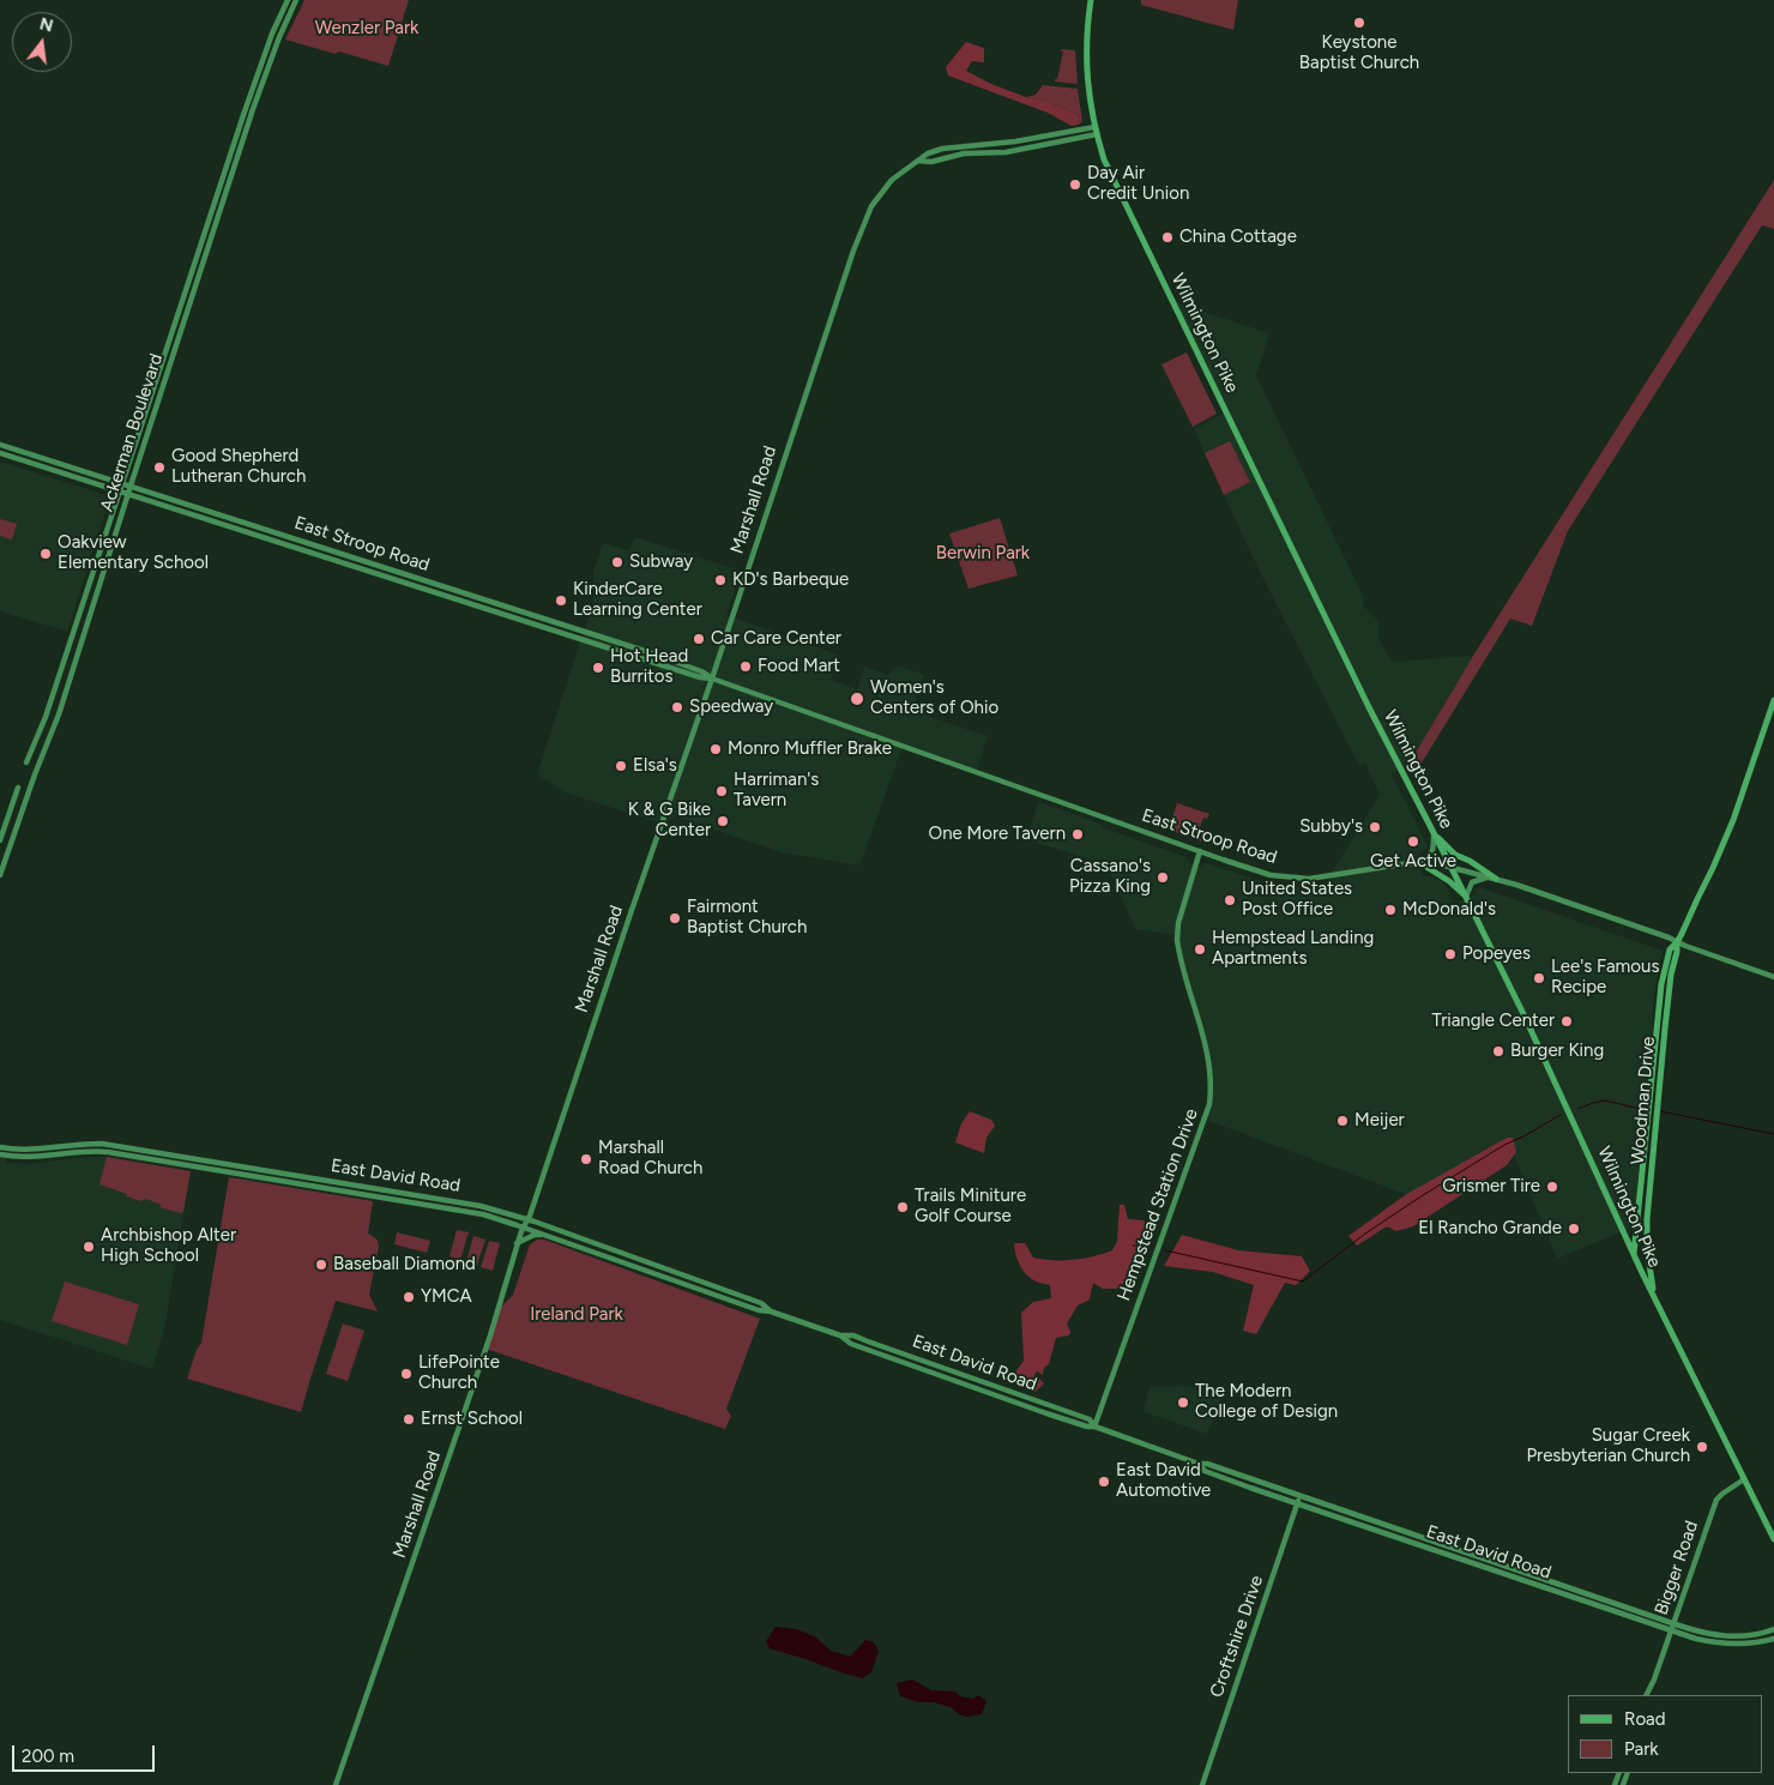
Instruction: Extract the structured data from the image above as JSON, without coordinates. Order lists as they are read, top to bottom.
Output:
{
  "streets": {
    "main road": ["Wilmington Pike", "Woodman Drive"],
    "street": [
      "Ackerman Boulevard",
      "Marshall Road",
      "East Stroop Road",
      "East David Road",
      "Hempstead Station Drive",
      "Bigger Road",
      "Croftshire Drive"
    ]
  },
  "crossings": [
    ["Wilmington Pike", "Marshall Road"],
    ["Wilmington Pike", "East Stroop Road"],
    ["Wilmington Pike", "Woodman Drive"],
    ["Wilmington Pike", "Bigger Road"],
    ["Ackerman Boulevard", "East Stroop Road"],
    ["Marshall Road", "East Stroop Road"],
    ["Marshall Road", "East David Road"],
    ["East Stroop Road", "Woodman Drive"],
    ["East Stroop Road", "Hempstead Station Drive"],
    ["East David Road", "Hempstead Station Drive"],
    ["East David Road", "Bigger Road"],
    ["East David Road", "Croftshire Drive"]
  ],
  "parks": ["Wenzler Park", "Berwin Park", "Ireland Park"],
  "places": [
    "Keystone Baptist Church",
    "Day Air Credit Union",
    "China Cottage",
    "Good Shepherd Lutheran Church",
    "Oakview Elementary School",
    "Subway",
    "KD's Barbeque",
    "KinderCare Learning Center",
    "Car Care Center",
    "Food Mart",
    "Hot Head Burritos",
    "Women's Centers of Ohio",
    "Speedway",
    "Monro Muffler Brake",
    "Elsa's",
    "Harriman's Tavern",
    "K & G Bike Center",
    "Subby's",
    "One More Tavern",
    "Get Active",
    "Cassano's Pizza King",
    "United States Post Office",
    "McDonald's",
    "Fairmont Baptist Church",
    "Hempstead Landing Apartments",
    "Popeyes",
    "Lee's Famous Recipe",
    "Triangle Center",
    "Burger King",
    "Meijer",
    "Marshall Road Church",
    "Grismer Tire",
    "Trails Miniture Golf Course",
    "El Rancho Grande",
    "Archbishop Alter High School",
    "Baseball Diamond",
    "YMCA",
    "LifePointe Church",
    "The Modern College of Design",
    "Ernst School",
    "Sugar Creek Presbyterian Church",
    "East David Automotive"
  ],
  "legend": ["Road", "Park"],
  "scale_bar": "200 m",
  "north": "top"
}
